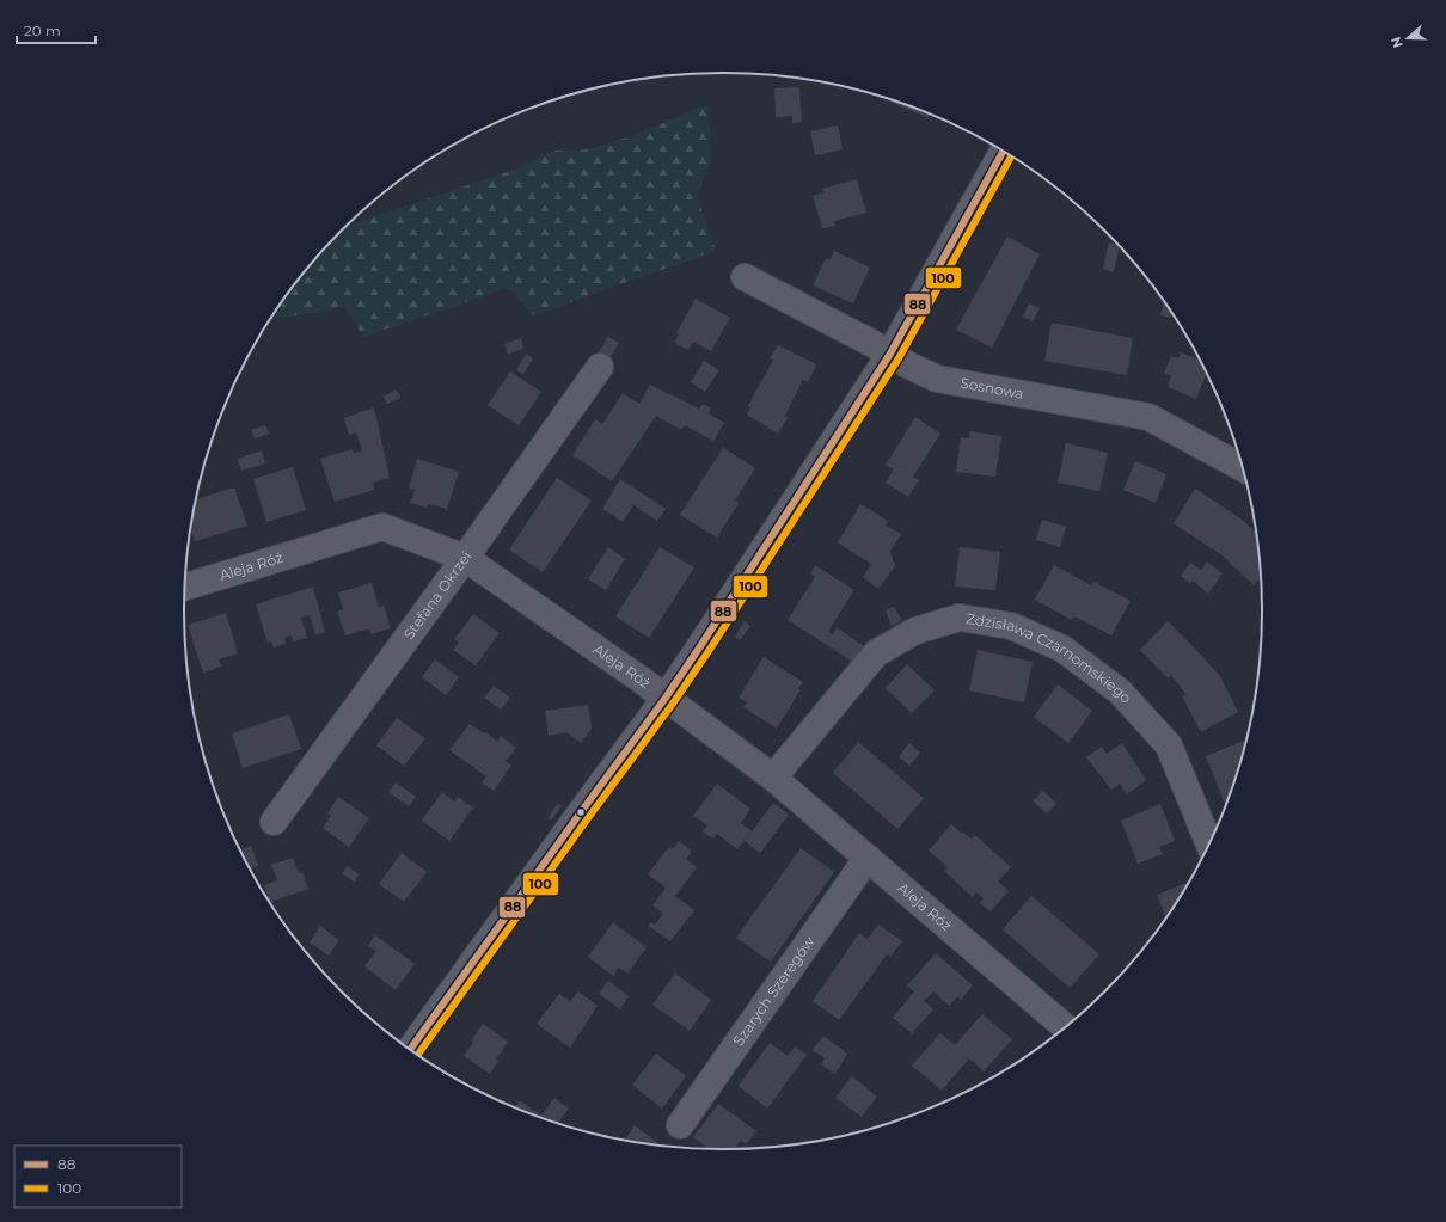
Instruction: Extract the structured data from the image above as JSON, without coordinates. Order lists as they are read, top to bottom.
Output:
{
  "streets": {
    "street": [
      "Sosnowa",
      "Aleja Róż",
      "Stefana Okrzei",
      "Zdzisława Czarnomskiego",
      "Szarych Szeregów"
    ]
  },
  "crossings": [
    ["Aleja Róż", "Stefana Okrzei"],
    ["Aleja Róż", "Zdzisława Czarnomskiego"],
    ["Aleja Róż", "Szarych Szeregów"]
  ],
  "lines": ["transit line 88", "transit line 100"],
  "legend": ["88", "100"],
  "scale_bar": "20 m",
  "north": "left"
}
